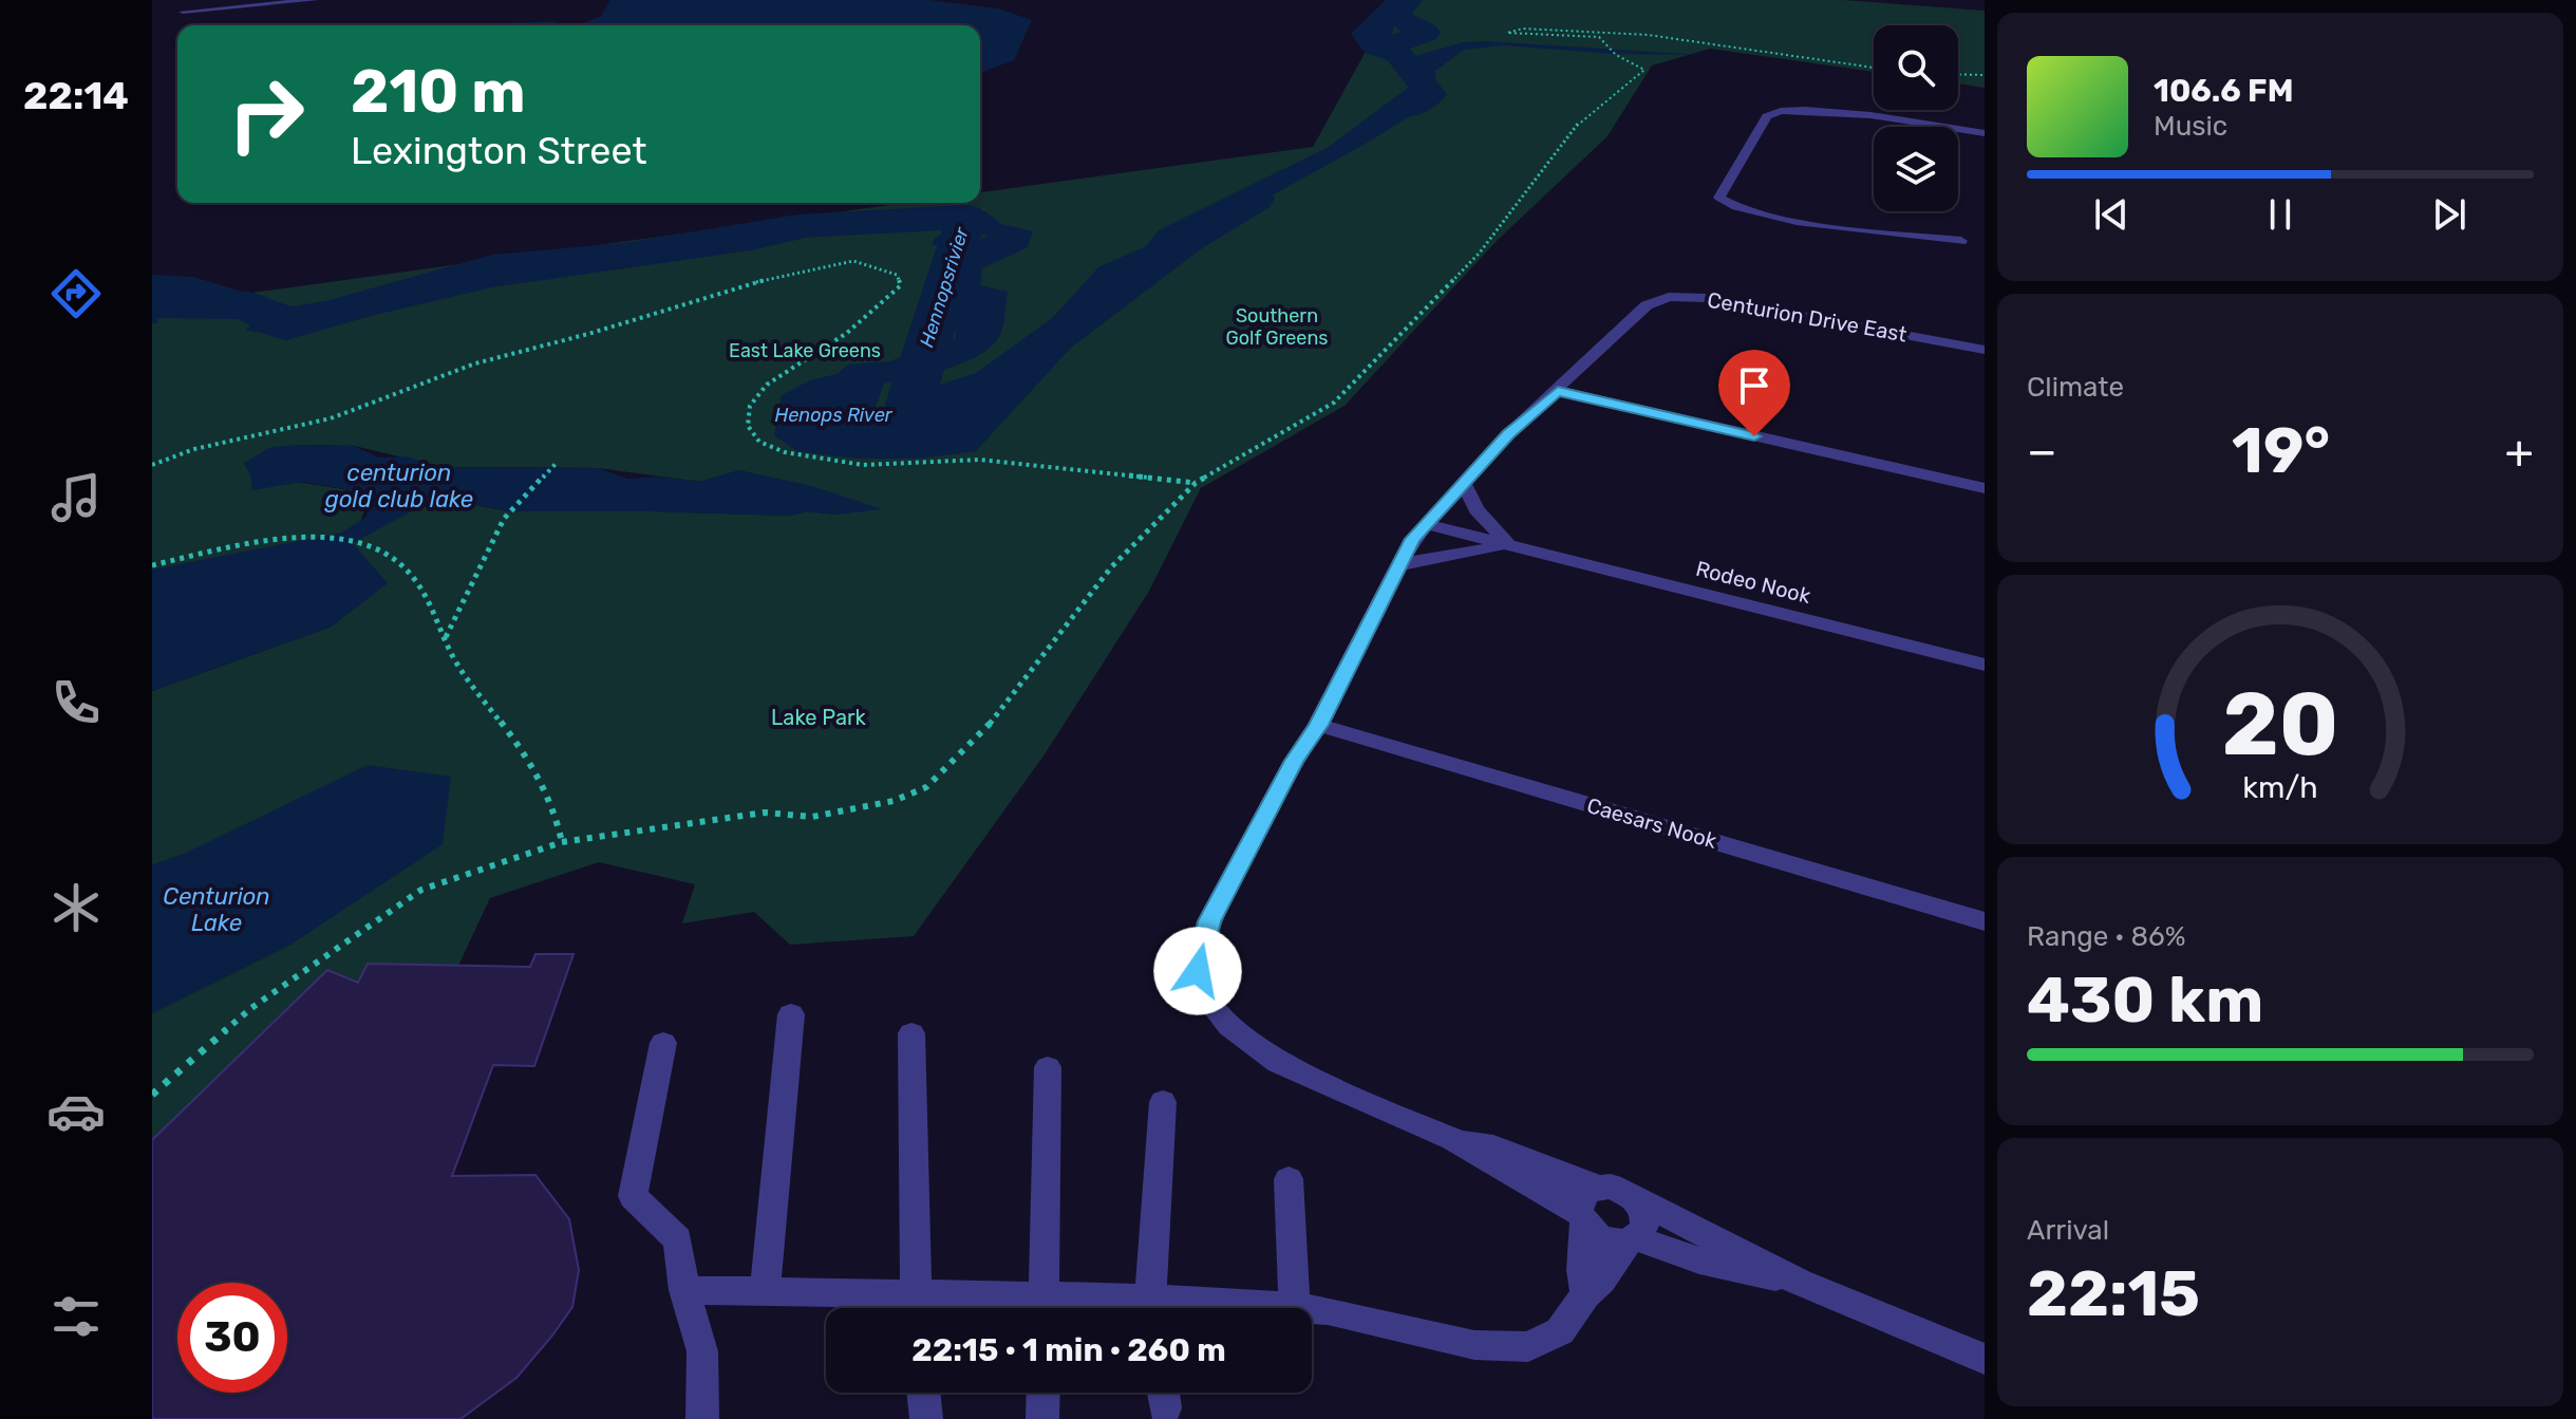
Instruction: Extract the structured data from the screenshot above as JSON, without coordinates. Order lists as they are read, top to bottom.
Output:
{
  "streets": {
    "street": ["Centurion Drive East", "Rodeo Nook", "Caesars Nook"]
  },
  "crossings": [
    ["Centurion Drive East", "Rodeo Nook"],
    ["Centurion Drive East", "Caesars Nook"]
  ],
  "water": [
    "Hennopsrivier",
    "Henops River",
    "centurion gold club lake",
    "Centurion Lake"
  ],
  "parks": ["Southern Golf Greens", "East Lake Greens", "Lake Park"],
  "page": {
    "tabs": "22:14",
    "turn": ["210 m", "Lexington Street"],
    "song": ["106.6 FM", "Music"],
    "tile": [
      "Climate",
      ["Range · 86%", "430 km"],
      ["Arrival", "22:15"]
    ],
    "heat": ["−", "19°", "+"],
    "limit": "30",
    "trip": "22:15 · 1 min · 260 m",
    "gauge": ["20", "km/h"]
  }
}
